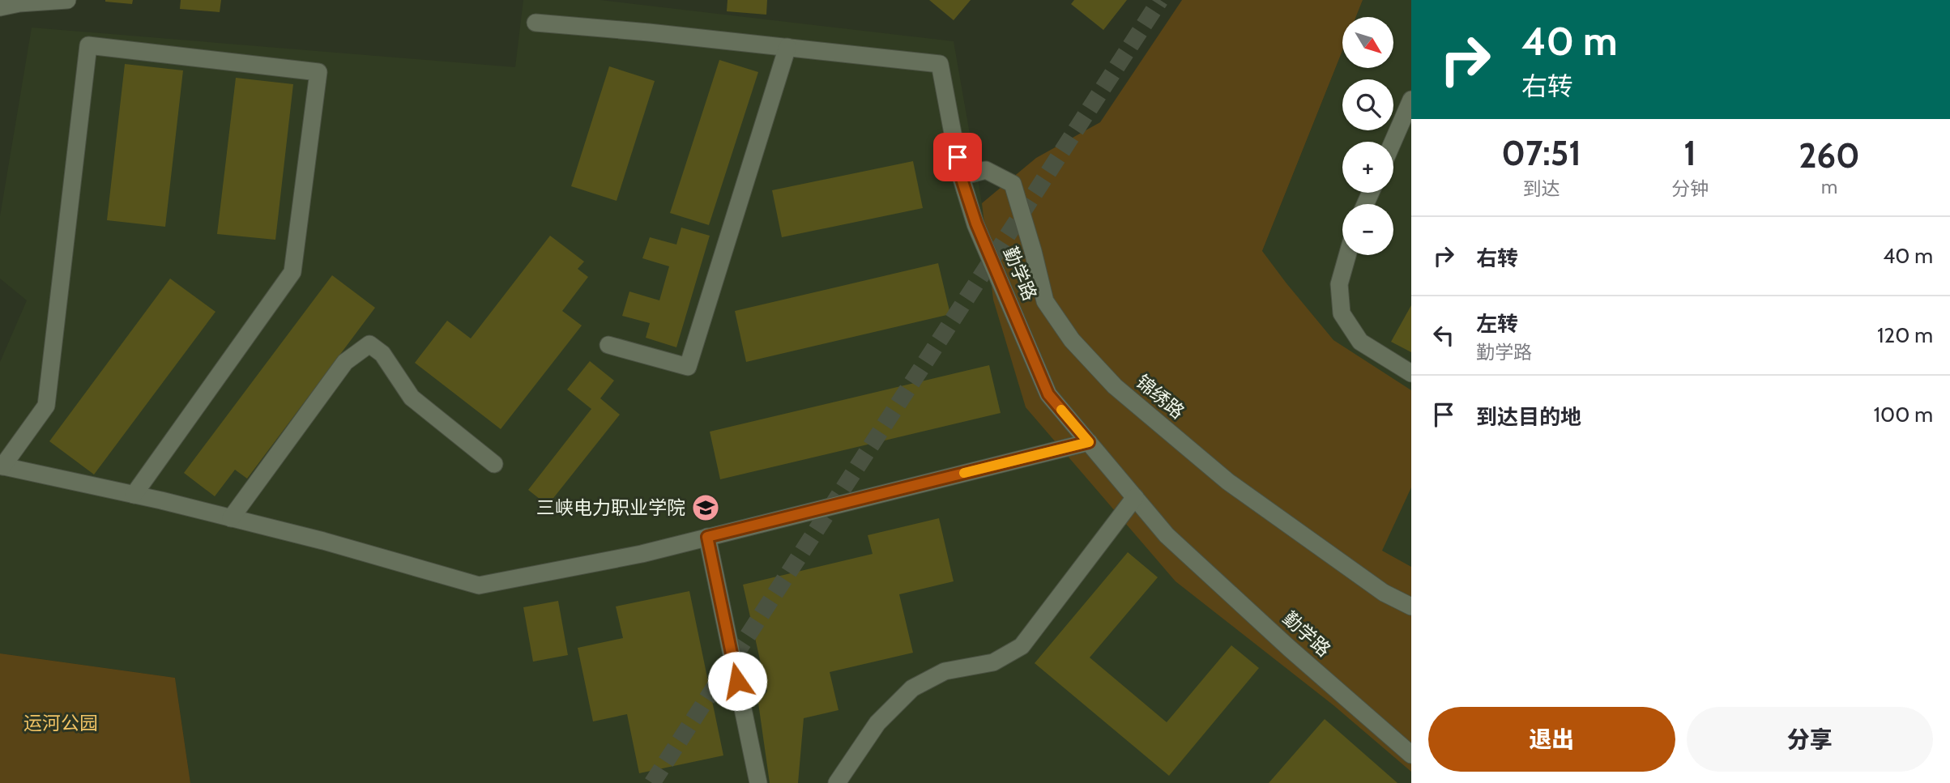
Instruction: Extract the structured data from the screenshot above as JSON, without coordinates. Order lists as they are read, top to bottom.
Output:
{
  "streets": {
    "lane": ["勤学路", "锦绣路"]
  },
  "crossings": [
    ["勤学路", "锦绣路"]
  ],
  "parks": ["运河公园"],
  "places": {
    "school or university": ["三峡电力职业学院"]
  },
  "north": "bottom right",
  "page": {
    "turn": ["40 m", "右转"],
    "map_buttons": ["+", "−"],
    "eta": [
      "07:51",
      "到达",
      "1",
      "分钟",
      "260",
      "m"
    ],
    "list": [
      {
        "name": "右转",
        "value": "40 m"
      },
      {
        "name": "左转",
        "note": "勤学路",
        "value": "120 m"
      },
      {
        "name": "到达目的地",
        "value": "100 m"
      }
    ],
    "buttons": ["退出", "分享"]
  }
}
